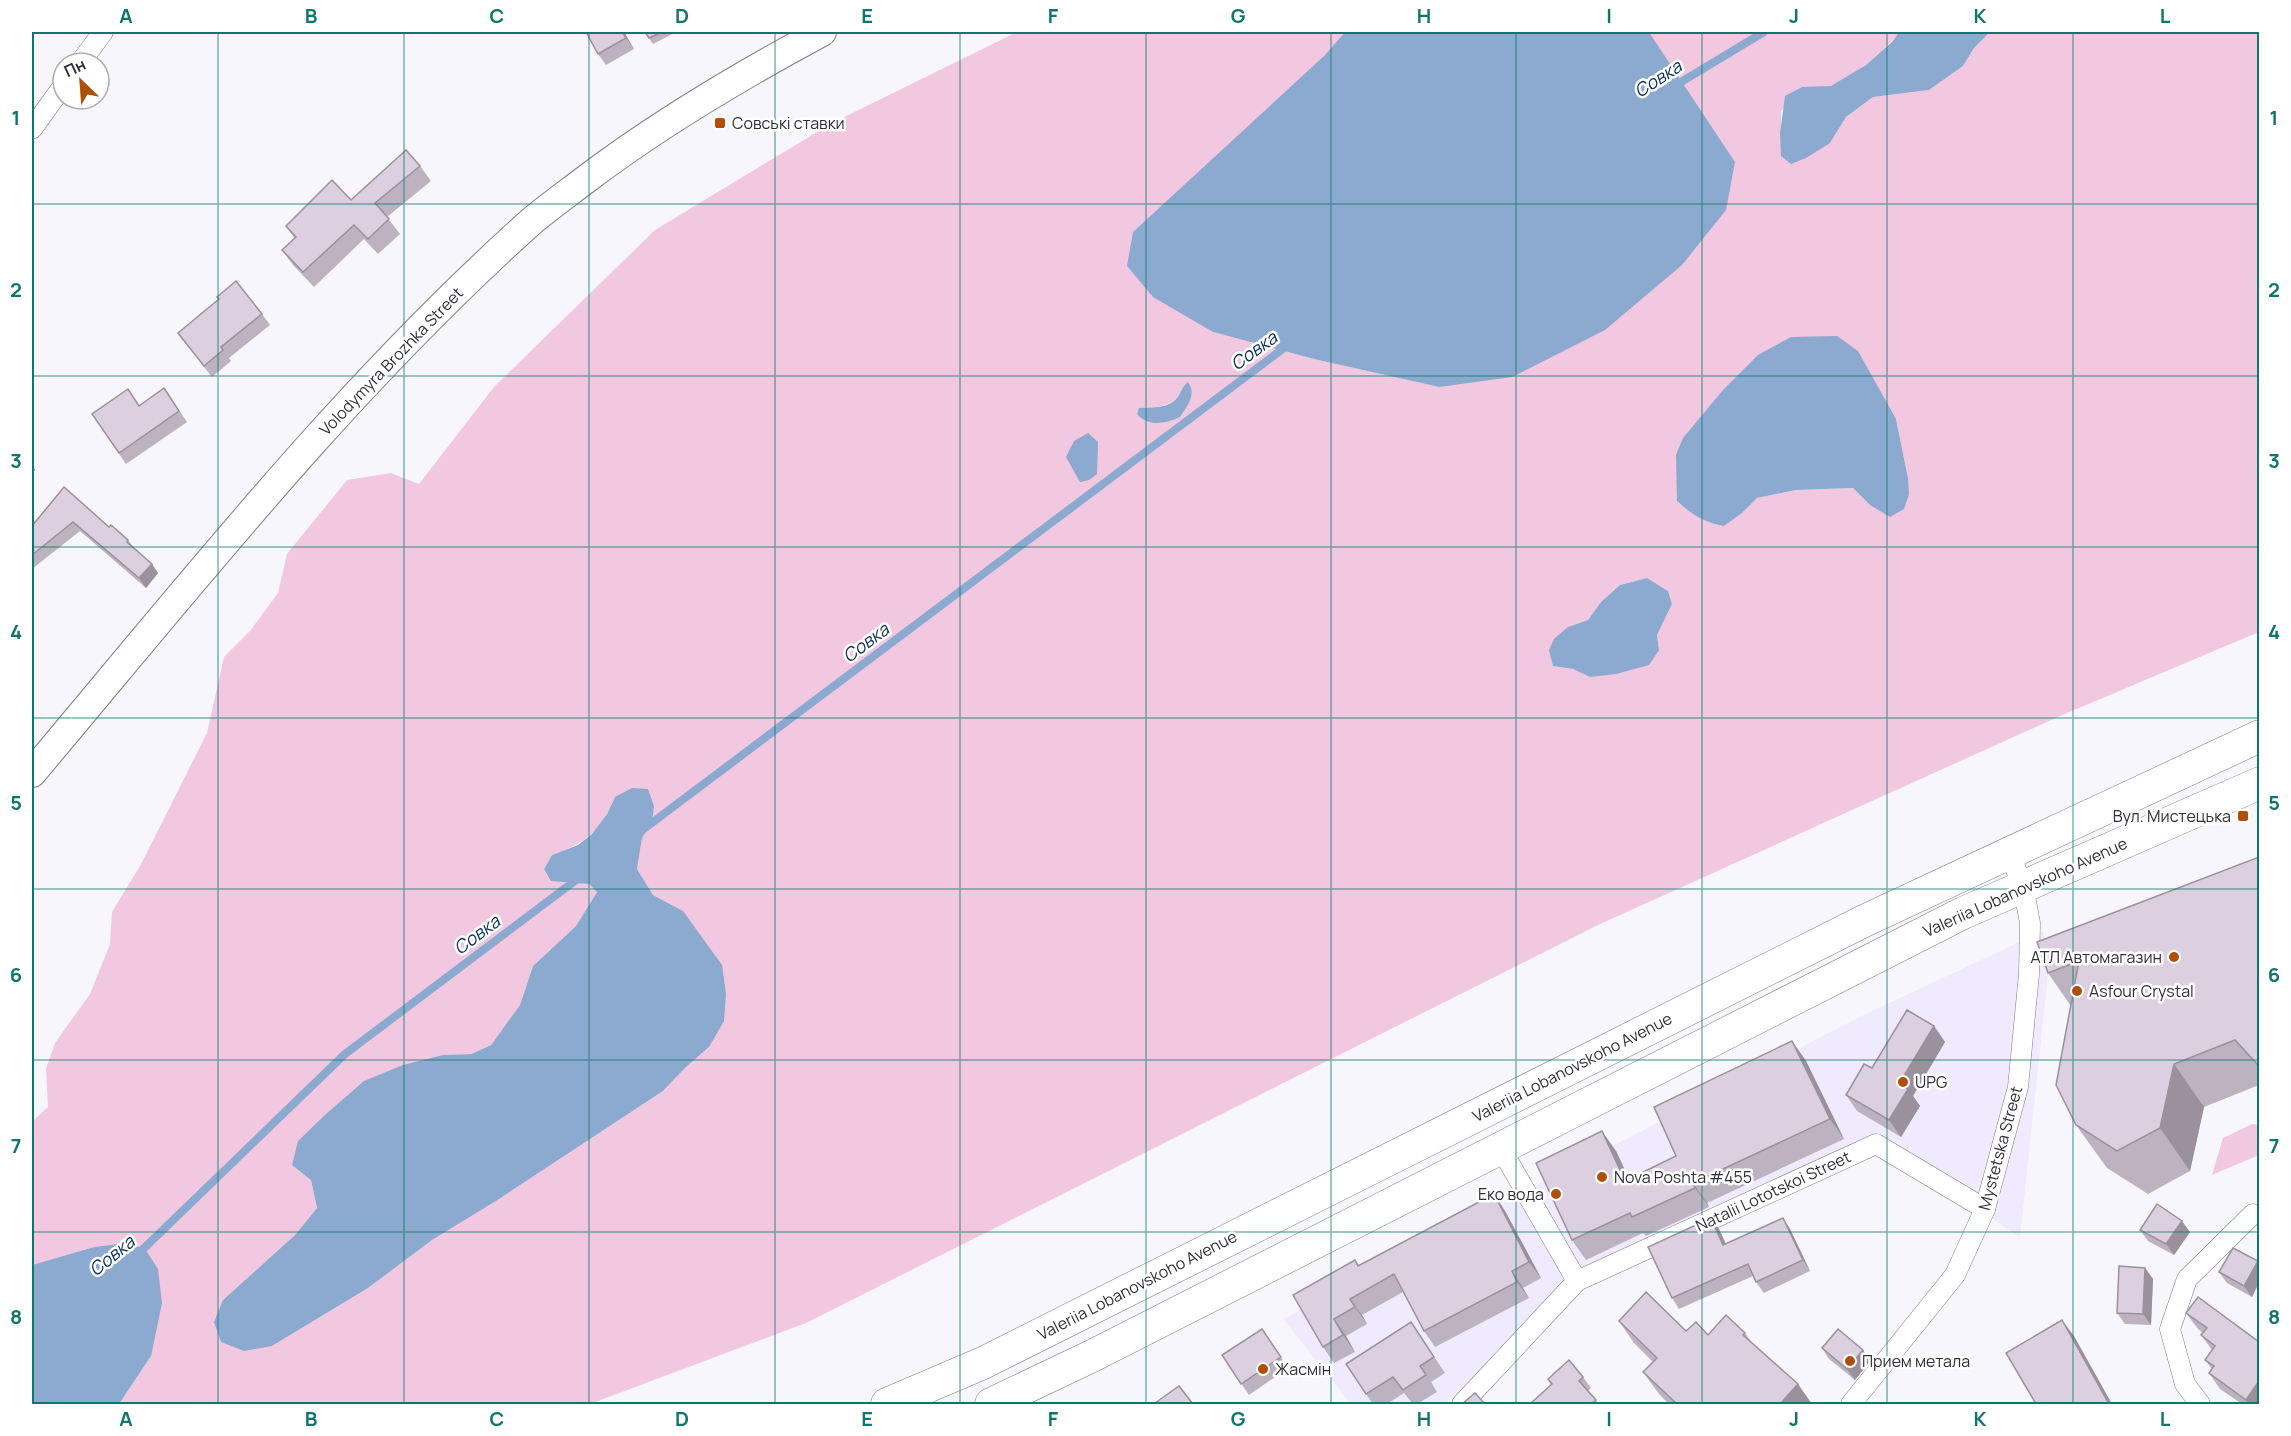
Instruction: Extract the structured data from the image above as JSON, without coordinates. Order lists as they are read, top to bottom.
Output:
{
  "streets": {
    "main road": ["Volodymyra Brozhka Street", "Valeriia Lobanovskoho Avenue"],
    "street": ["Mystetska Street", "Natalii Lototskoi Street"]
  },
  "crossings": [
    ["Valeriia Lobanovskoho Avenue", "Mystetska Street"],
    ["Mystetska Street", "Natalii Lototskoi Street"]
  ],
  "water": ["Совка"],
  "places": {
    "transit": ["Совські ставки", "Вул. Мистецька"],
    "other": [
      "АТЛ Автомагазин",
      "Asfour Crystal",
      "UPG",
      "Nova Poshta #455",
      "Еко вода",
      "Прием метала",
      "Жасмін"
    ]
  },
  "north": "top left",
  "grid": {
    "columns": [
      "A",
      "B",
      "C",
      "D",
      "E",
      "F",
      "G",
      "H",
      "I",
      "J",
      "K",
      "L"
    ],
    "rows": [
      "1",
      "2",
      "3",
      "4",
      "5",
      "6",
      "7",
      "8"
    ]
  }
}
